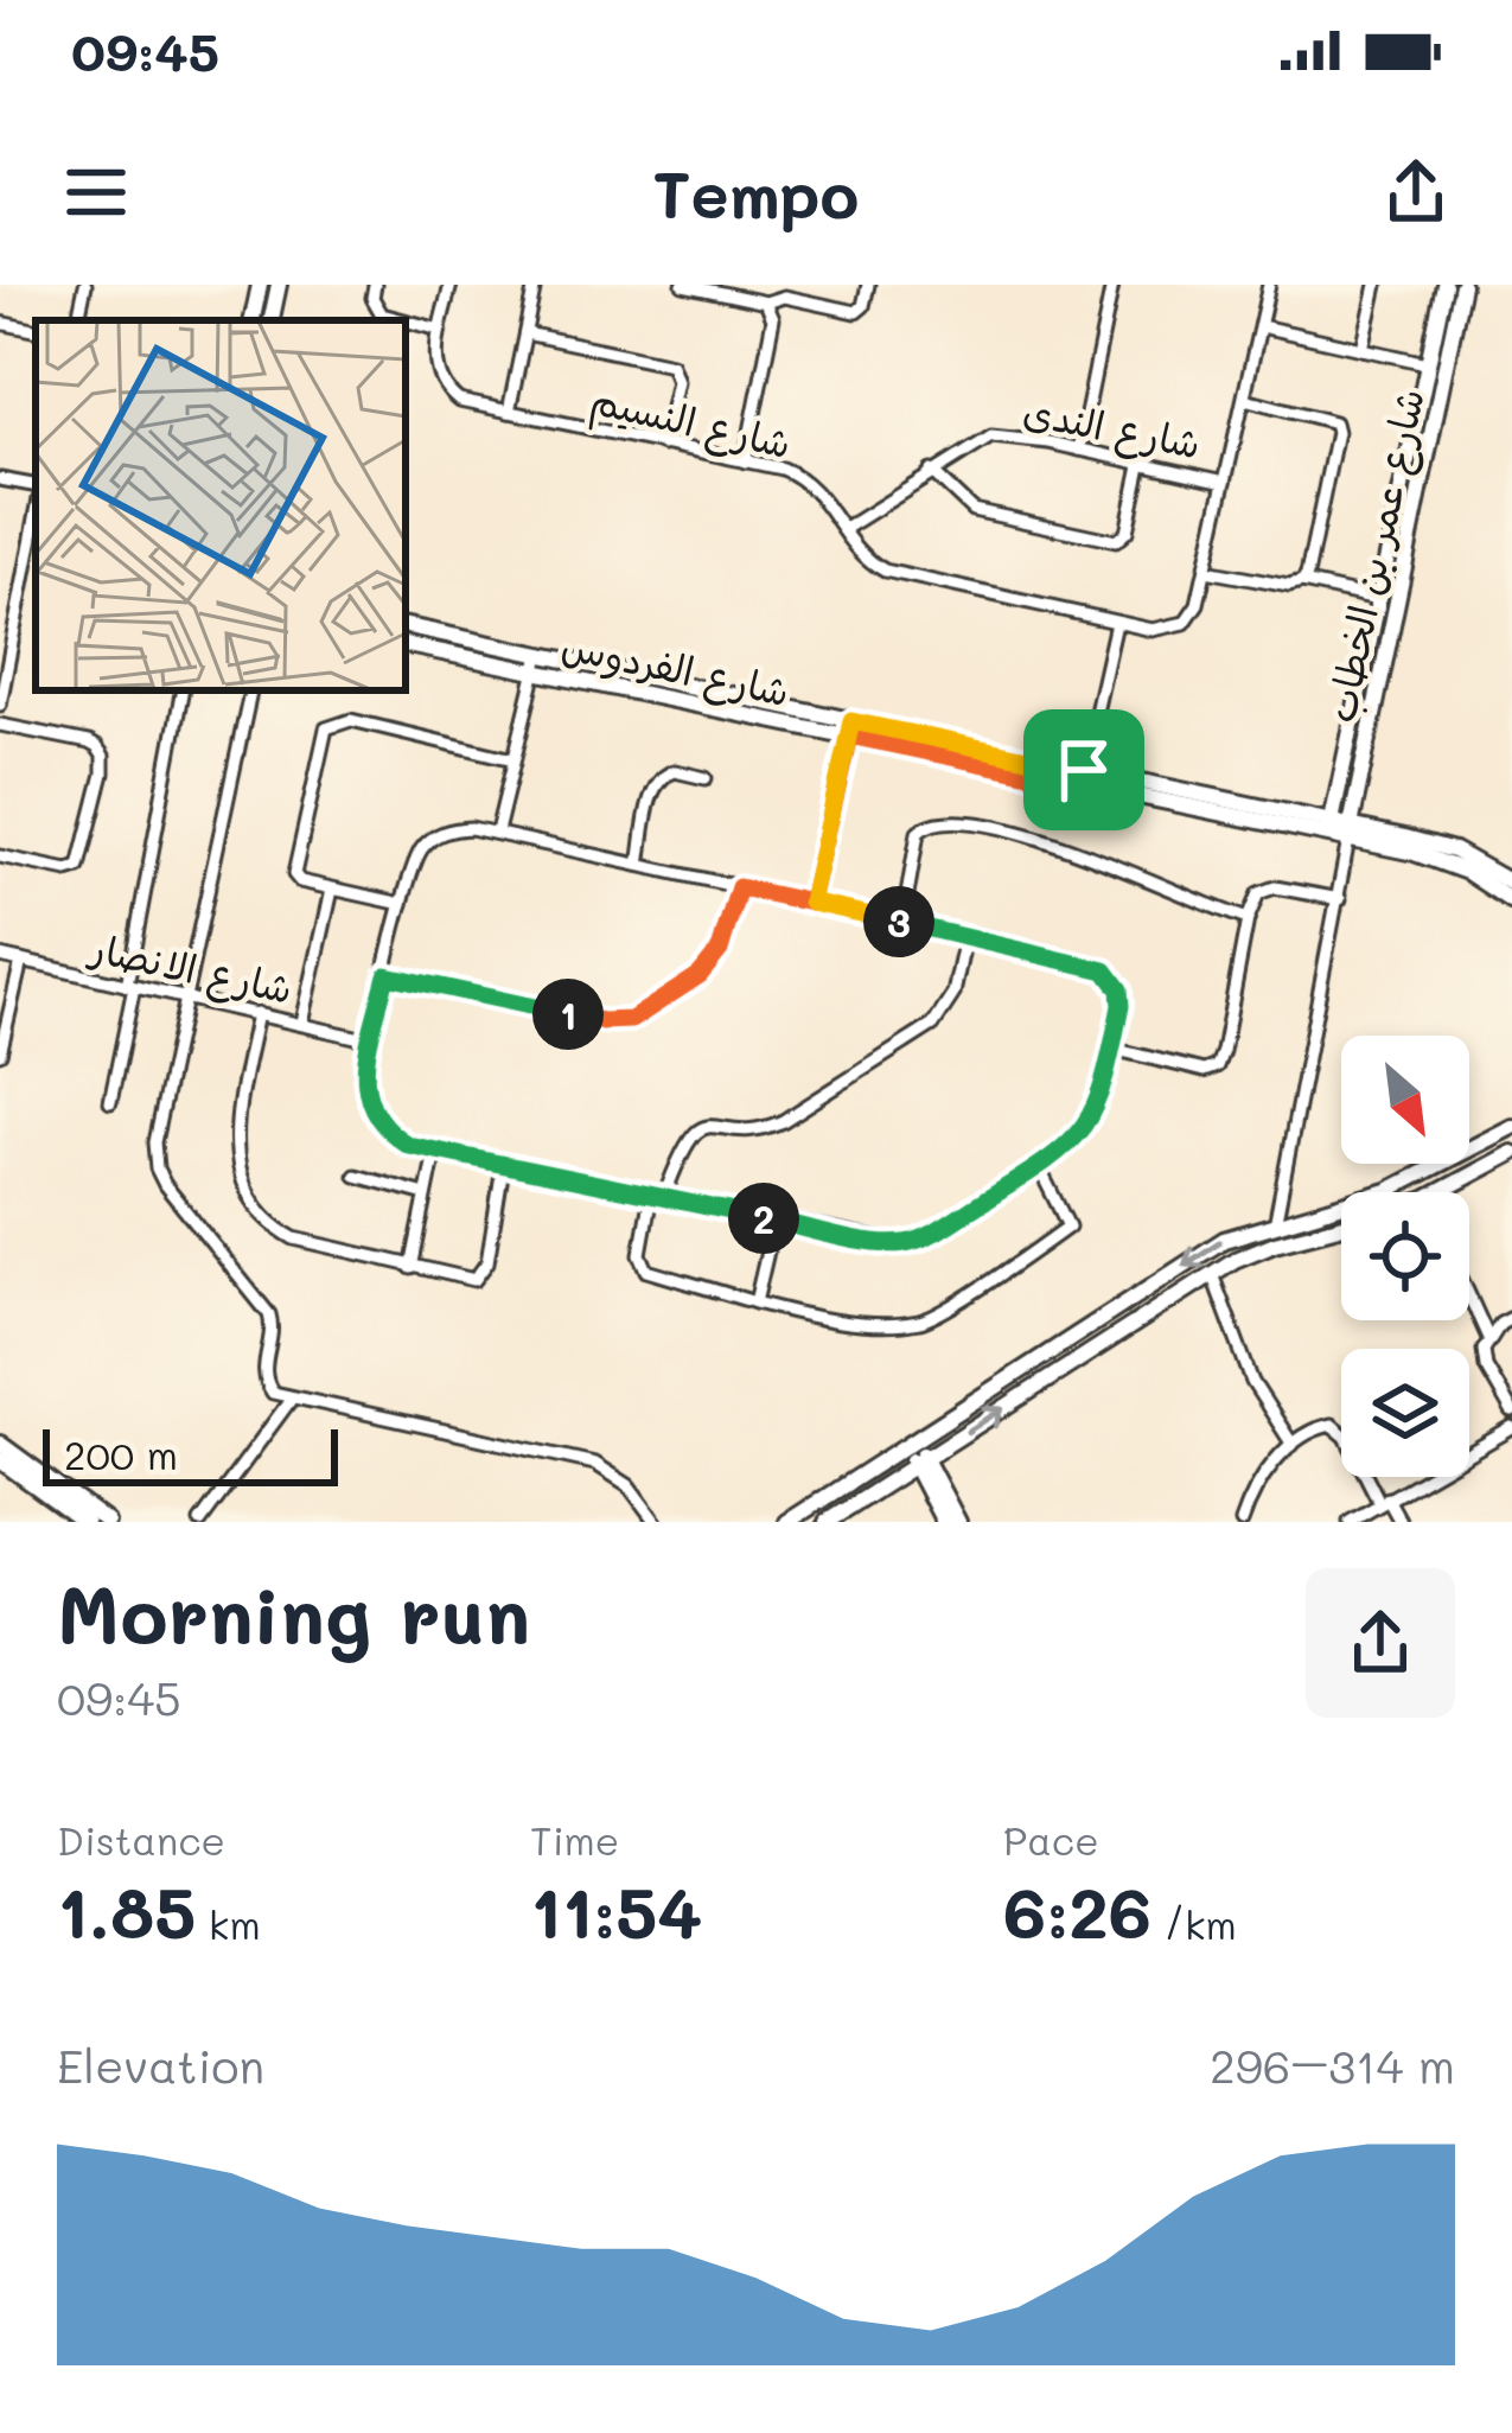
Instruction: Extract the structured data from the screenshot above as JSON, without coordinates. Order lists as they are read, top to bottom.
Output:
{
  "streets": {
    "street": [
      "شارع النسيم",
      "شارع الندى",
      "شارع عمر بن الخطاب",
      "شارع الفردوس",
      "شارع الانصار"
    ]
  },
  "crossings": [
    ["شارع النسيم", "شارع الندى"],
    ["شارع عمر بن الخطاب", "شارع الفردوس"]
  ],
  "scale_bar": "200 m",
  "north": "bottom right",
  "page": {
    "status": "09:45",
    "header": "Tempo",
    "pins": ["3", "1", "2"],
    "scale": "200 m",
    "heading": ["Morning run", "09:45"],
    "stats": [
      ["Distance", "1.85 km"],
      ["Time", "11:54"],
      ["Pace", "6:26 /km"]
    ],
    "chart": ["Elevation", "296–314 m"]
  }
}
